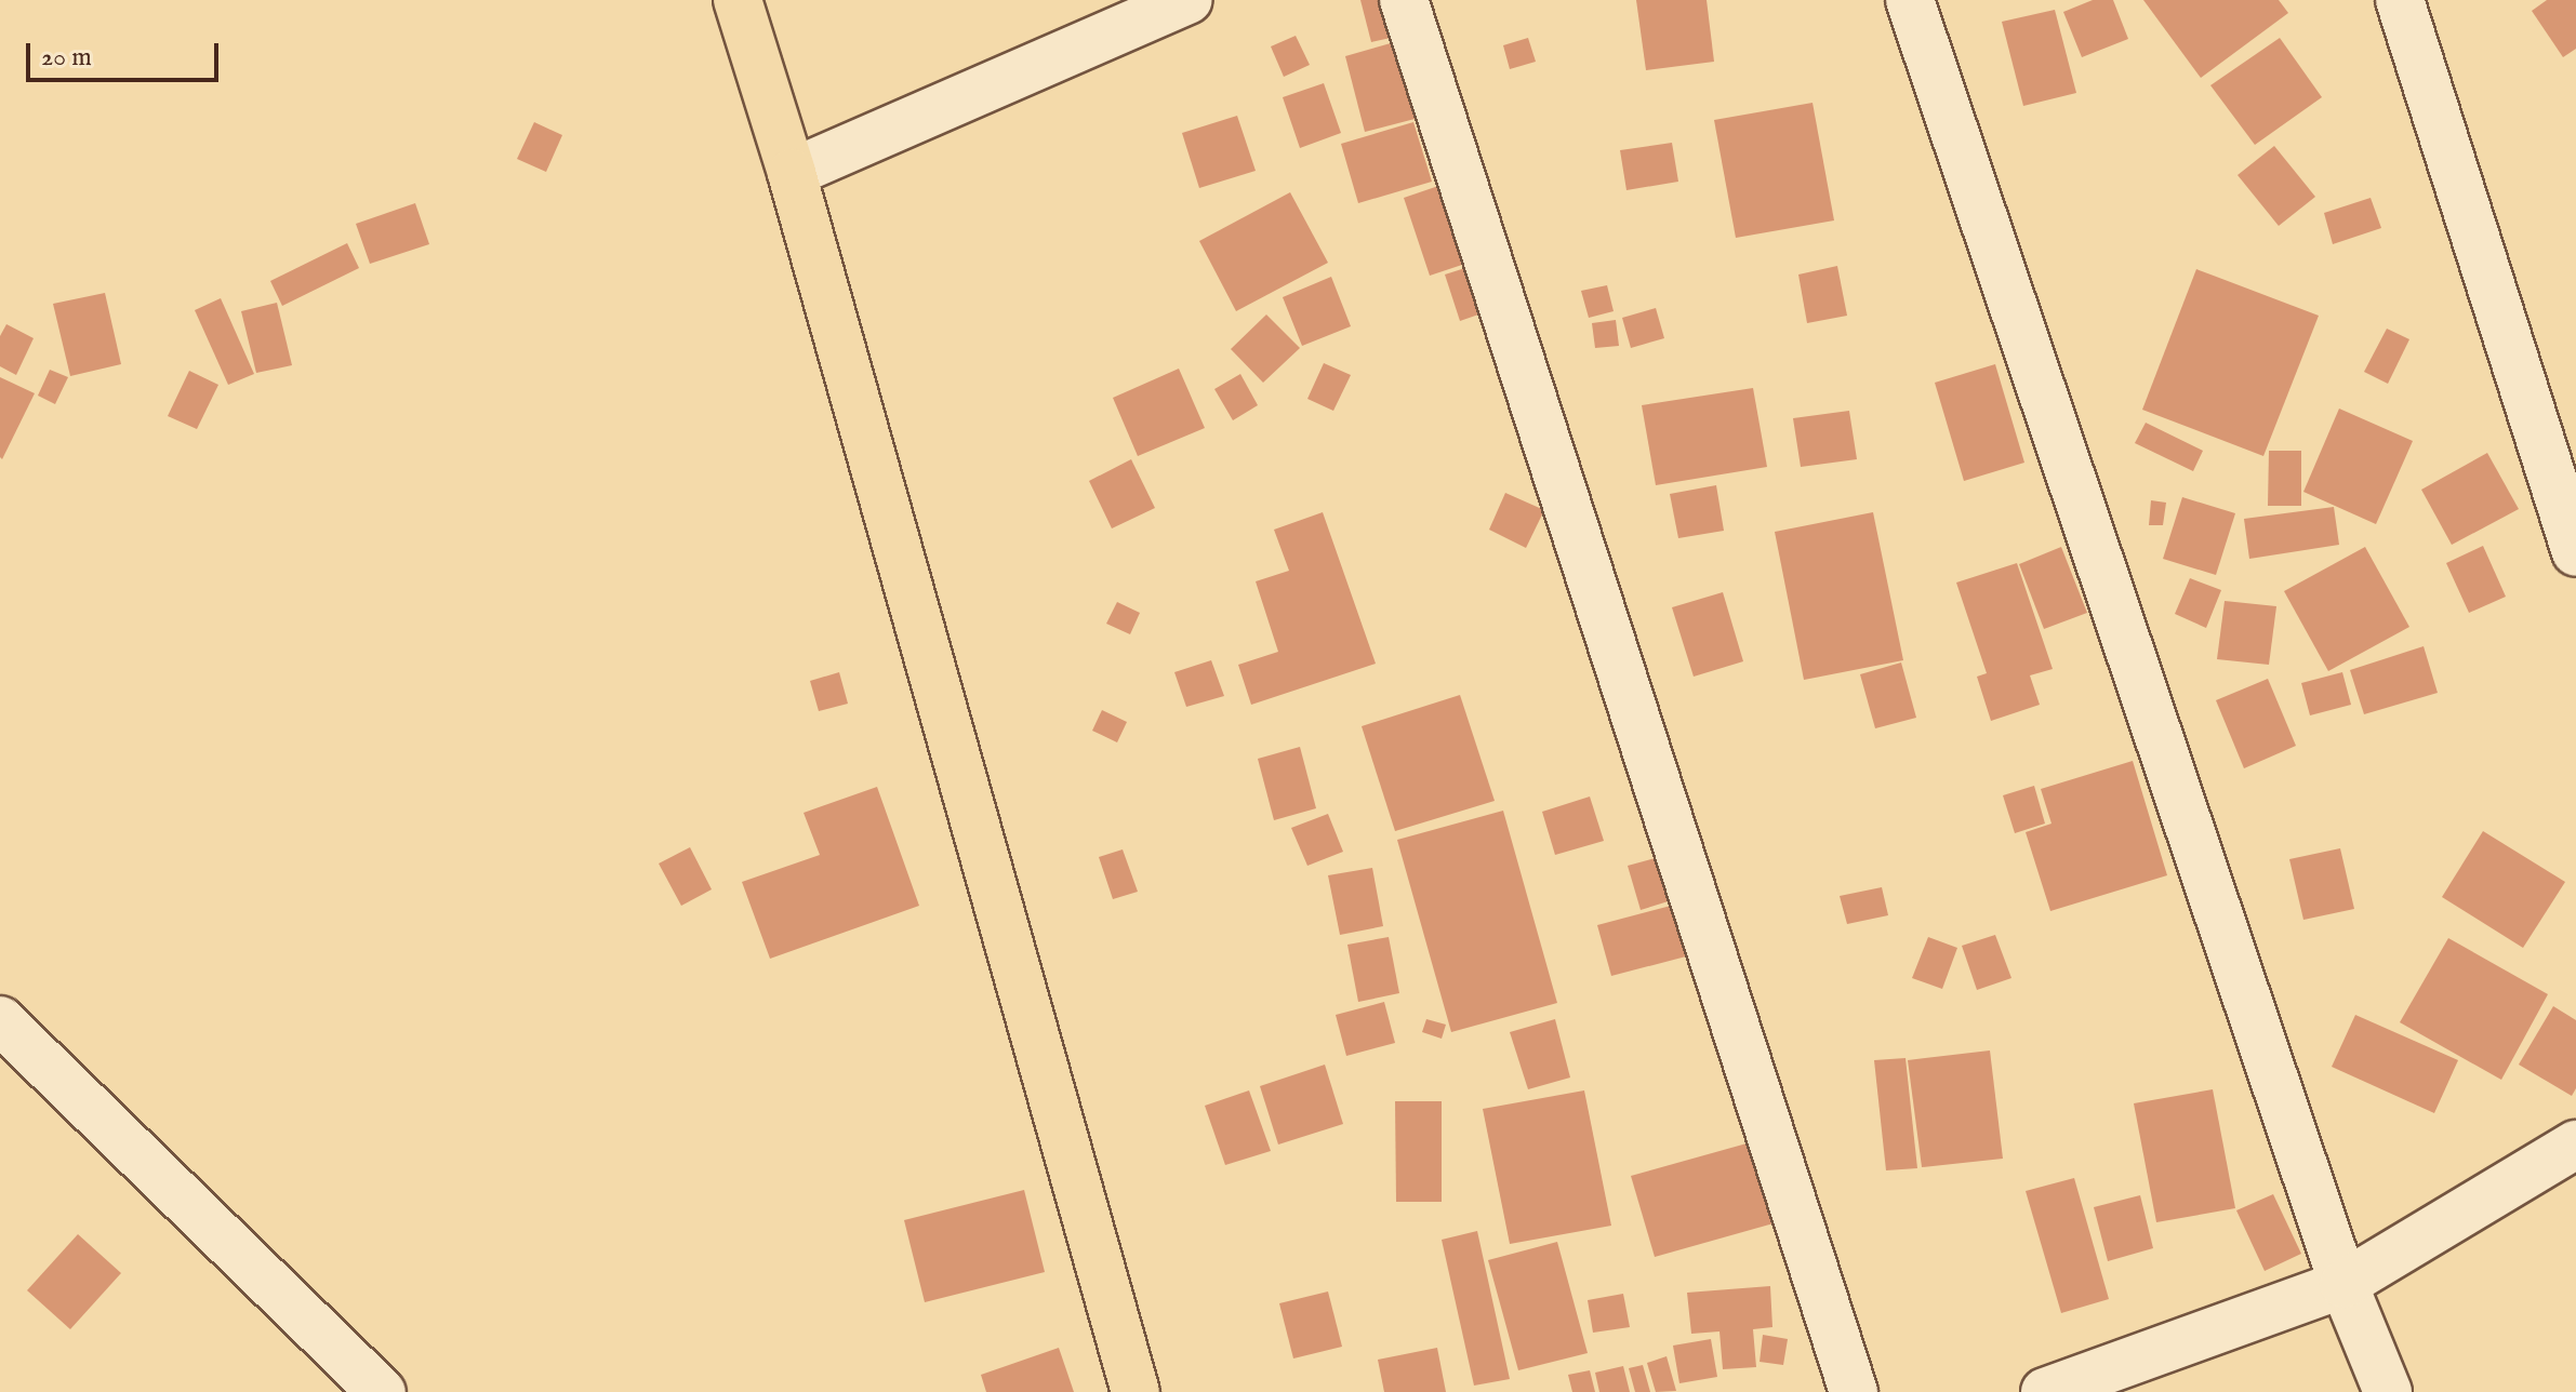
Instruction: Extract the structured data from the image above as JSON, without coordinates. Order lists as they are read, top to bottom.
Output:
{
  "scale_bar": "20 m"
}
